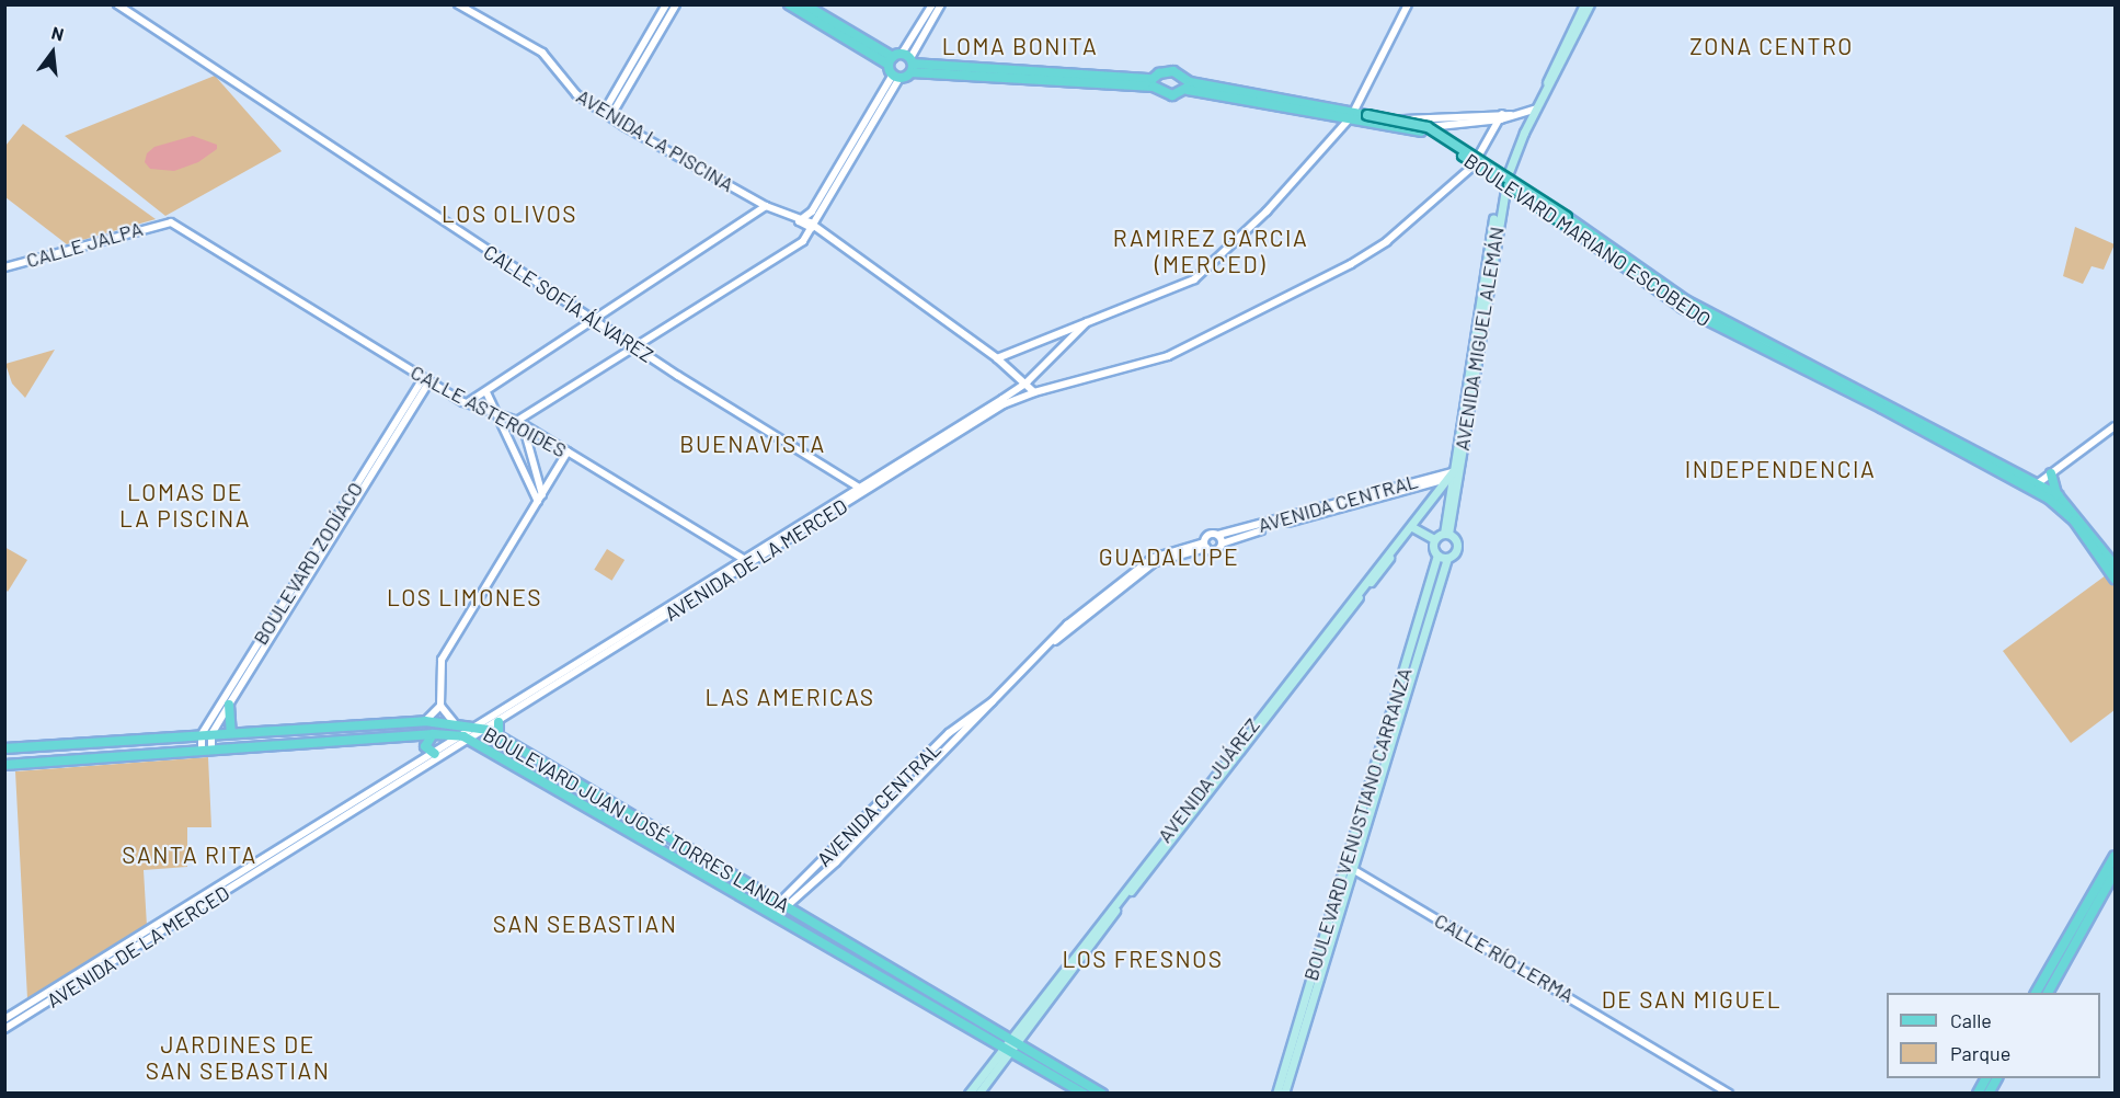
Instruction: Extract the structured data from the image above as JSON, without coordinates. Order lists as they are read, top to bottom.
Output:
{
  "streets": {
    "main road": [
      "BOULEVARD MARIANO ESCOBEDO",
      "AVENIDA MIGUEL ALEMÁN",
      "AVENIDA JUÁREZ",
      "BOULEVARD JUAN JOSÉ TORRES LANDA",
      "BOULEVARD VENUSTIANO CARRANZA"
    ],
    "street": [
      "AVENIDA LA PISCINA",
      "CALLE JALPA",
      "CALLE SOFÍA ÁLVAREZ",
      "CALLE ASTEROIDES",
      "AVENIDA CENTRAL",
      "AVENIDA DE LA MERCED",
      "BOULEVARD ZODÍACO",
      "CALLE RÍO LERMA"
    ]
  },
  "crossings": [
    ["AVENIDA LA PISCINA", "AVENIDA DE LA MERCED"],
    ["CALLE JALPA", "CALLE ASTEROIDES"],
    ["CALLE SOFÍA ÁLVAREZ", "AVENIDA DE LA MERCED"],
    ["AVENIDA MIGUEL ALEMÁN", "AVENIDA CENTRAL"],
    ["AVENIDA MIGUEL ALEMÁN", "AVENIDA JUÁREZ"],
    ["AVENIDA MIGUEL ALEMÁN", "BOULEVARD VENUSTIANO CARRANZA"],
    ["CALLE ASTEROIDES", "AVENIDA DE LA MERCED"],
    ["CALLE ASTEROIDES", "BOULEVARD ZODÍACO"],
    ["AVENIDA CENTRAL", "AVENIDA JUÁREZ"],
    ["AVENIDA CENTRAL", "BOULEVARD JUAN JOSÉ TORRES LANDA"],
    ["AVENIDA DE LA MERCED", "BOULEVARD JUAN JOSÉ TORRES LANDA"],
    ["BOULEVARD ZODÍACO", "BOULEVARD JUAN JOSÉ TORRES LANDA"],
    ["AVENIDA JUÁREZ", "BOULEVARD JUAN JOSÉ TORRES LANDA"],
    ["BOULEVARD VENUSTIANO CARRANZA", "CALLE RÍO LERMA"]
  ],
  "districts": [
    "LOMA BONITA",
    "ZONA CENTRO",
    "LOS OLIVOS",
    "RAMIREZ GARCIA (MERCED)",
    "BUENAVISTA",
    "INDEPENDENCIA",
    "LOMAS DE LA PISCINA",
    "GUADALUPE",
    "LOS LIMONES",
    "LAS AMERICAS",
    "SANTA RITA",
    "SAN SEBASTIAN",
    "LOS FRESNOS",
    "DE SAN MIGUEL",
    "JARDINES DE SAN SEBASTIAN"
  ],
  "legend": ["Calle", "Parque"],
  "north": "top"
}
